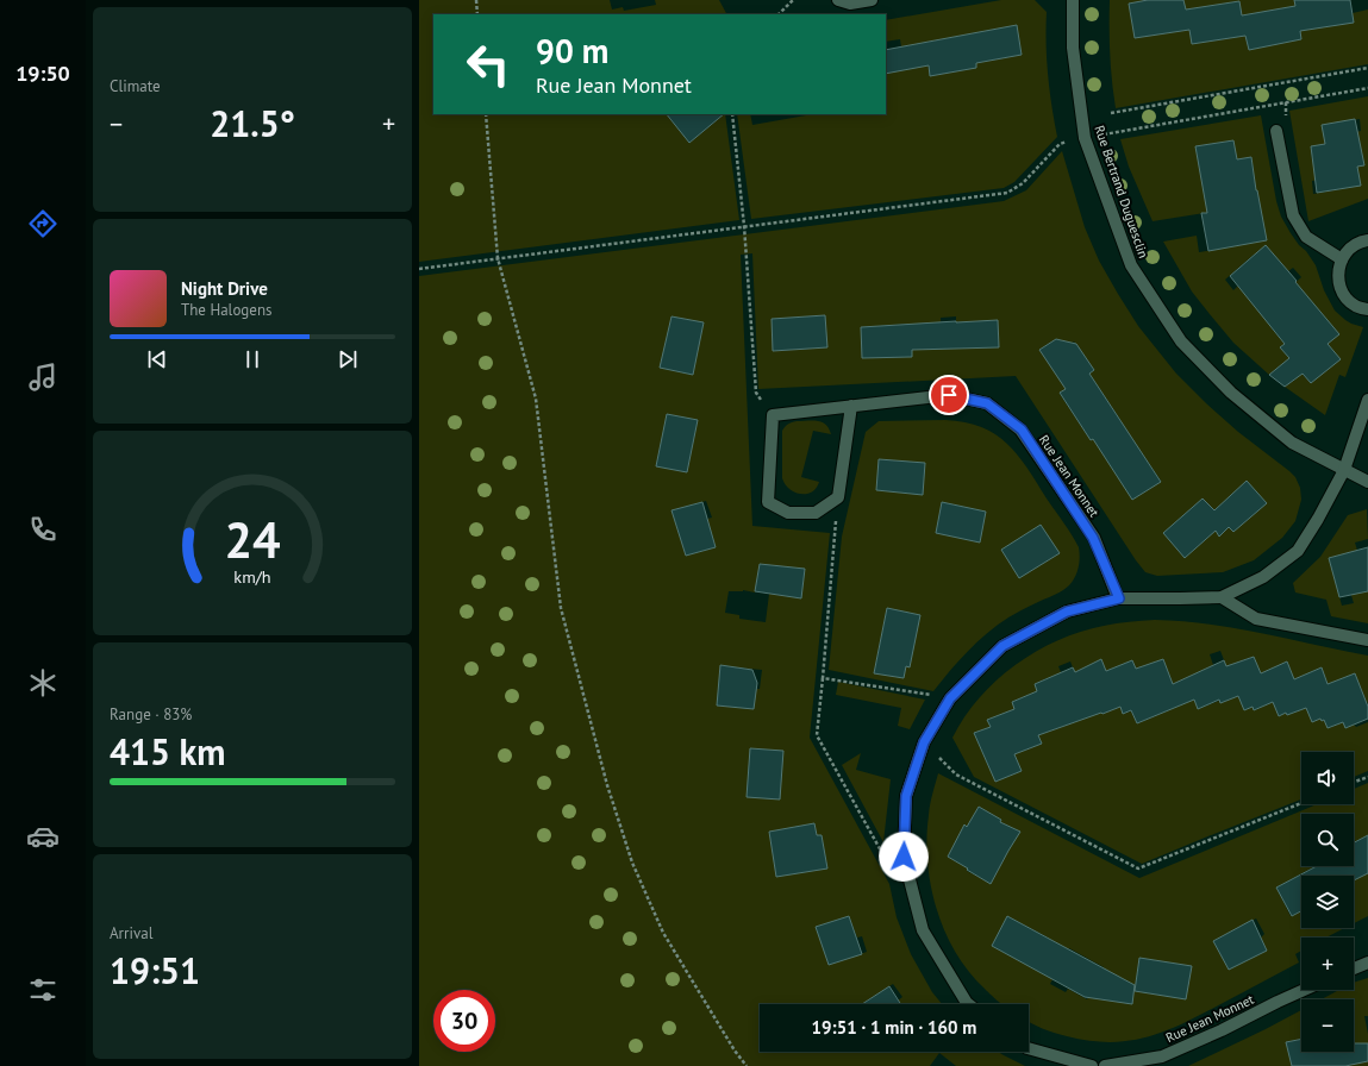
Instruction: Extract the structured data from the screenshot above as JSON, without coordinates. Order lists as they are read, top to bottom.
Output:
{
  "streets": {
    "street": ["Rue Bertrand Duguesclin", "Rue Jean Monnet"]
  },
  "page": {
    "tabs": "19:50",
    "tile": [
      "Climate",
      ["Range · 83%", "415 km"],
      ["Arrival", "19:51"]
    ],
    "turn": ["90 m", "Rue Jean Monnet"],
    "heat": ["−", "21.5°", "+"],
    "song": ["Night Drive", "The Halogens"],
    "map_buttons": ["+", "−"],
    "limit": "30",
    "trip": "19:51 · 1 min · 160 m",
    "gauge": ["24", "km/h"]
  }
}
